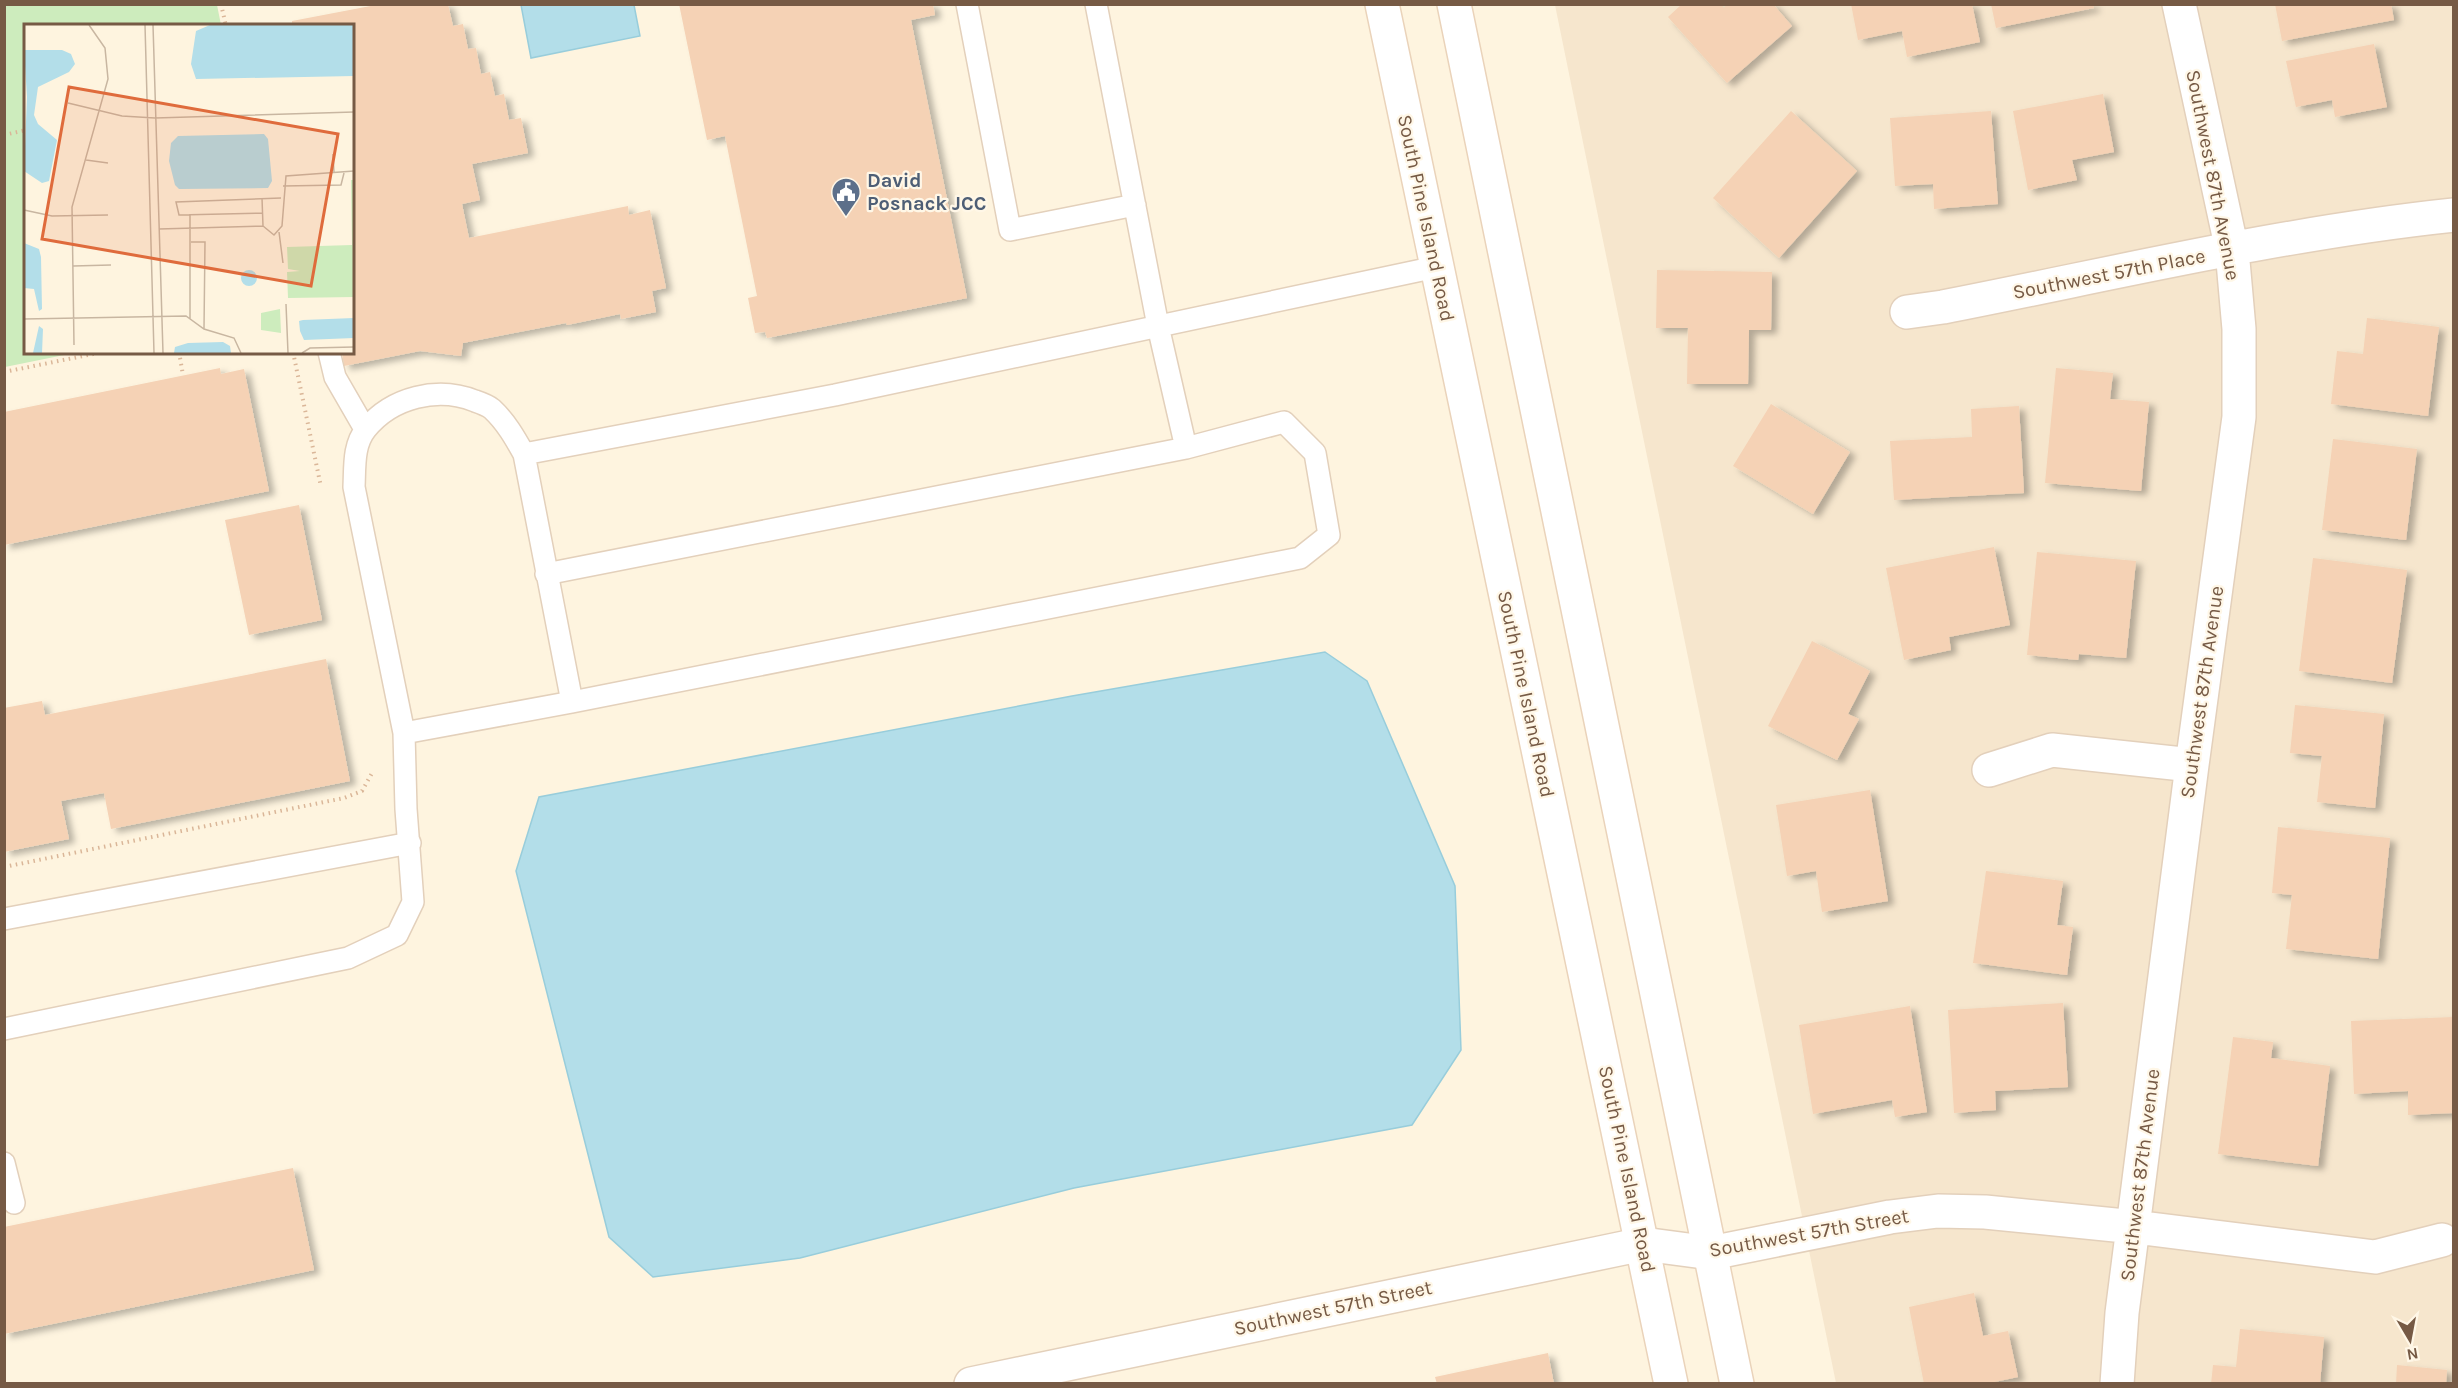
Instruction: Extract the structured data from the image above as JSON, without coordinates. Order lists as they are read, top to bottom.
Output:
{
  "streets": {
    "street": [
      "Southwest 87th Avenue",
      "South Pine Island Road",
      "Southwest 57th Place",
      "Southwest 57th Street"
    ]
  },
  "crossings": [
    ["Southwest 87th Avenue", "Southwest 57th Place"],
    ["Southwest 87th Avenue", "Southwest 57th Street"],
    ["South Pine Island Road", "Southwest 57th Street"]
  ],
  "places": {
    "public building": ["David Posnack JCC"]
  },
  "north": "bottom"
}
